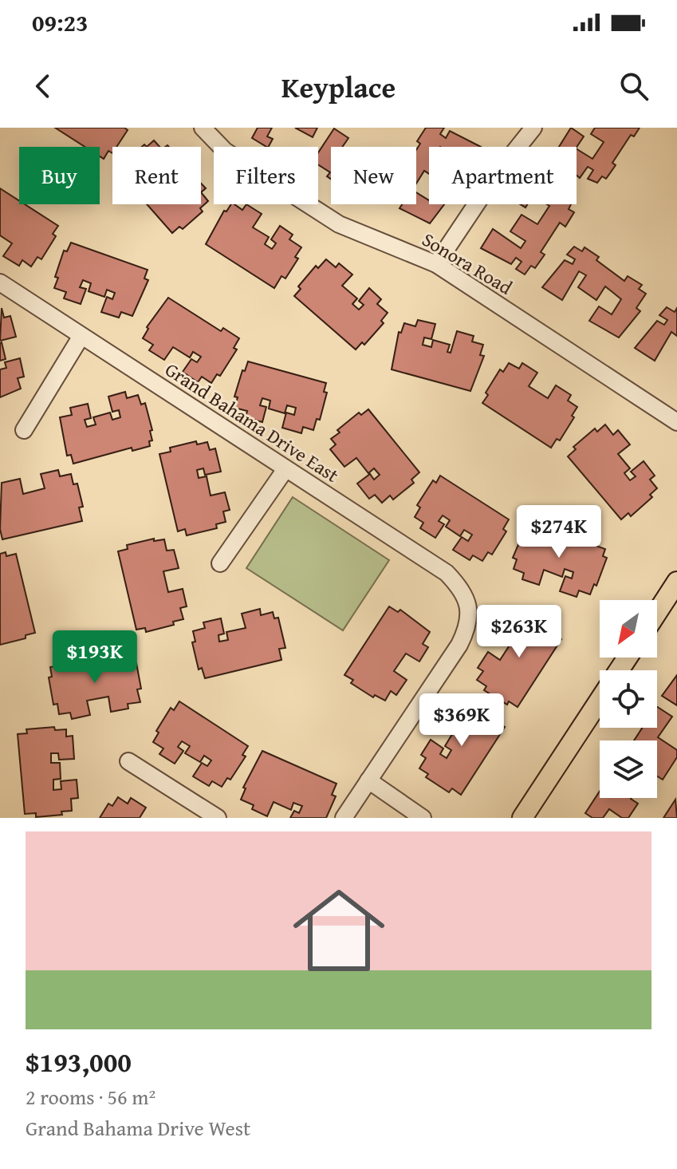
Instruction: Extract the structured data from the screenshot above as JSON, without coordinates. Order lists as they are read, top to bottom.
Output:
{
  "streets": {
    "street": ["Sonora Road", "Grand Bahama Drive East"]
  },
  "north": "bottom left",
  "page": {
    "status": "09:23",
    "header": "Keyplace",
    "chip": [
      "Buy",
      "Rent",
      "Filters",
      "New",
      "Apartment"
    ],
    "price": [
      "$274K",
      "$263K",
      "$193K",
      "$369K"
    ],
    "list": [
      {
        "name": "$193,000",
        "note": "2 rooms · 56 m² · Grand Bahama Drive West"
      }
    ]
  }
}
